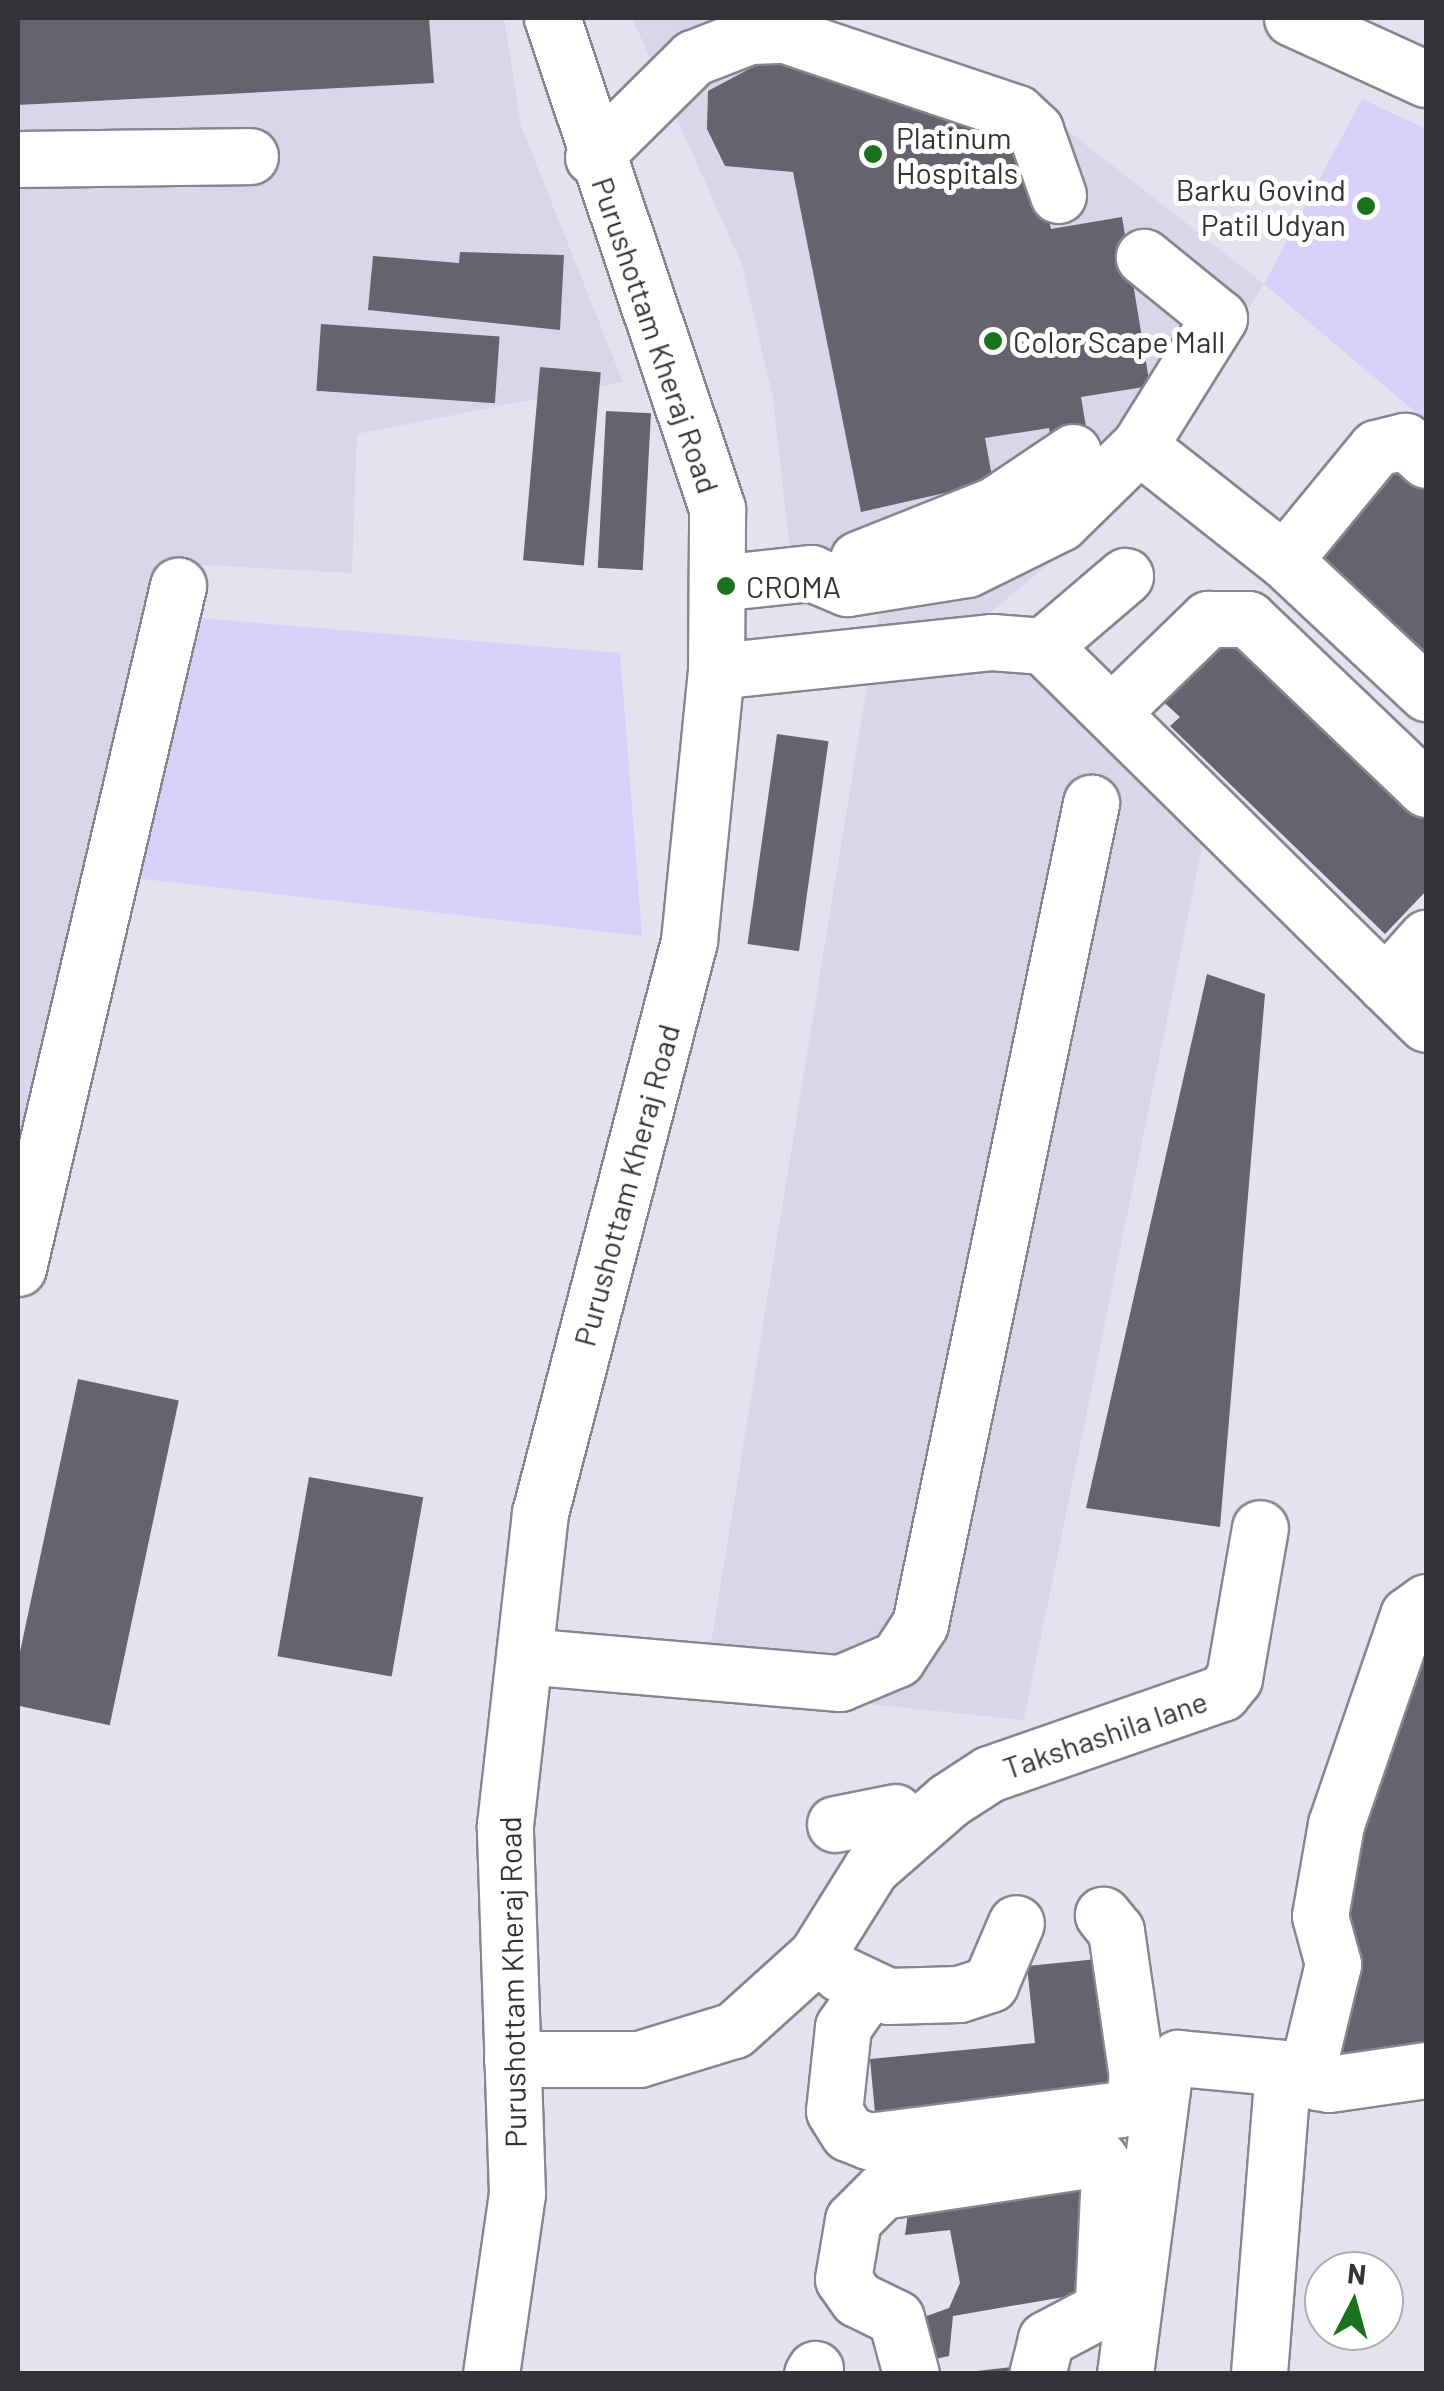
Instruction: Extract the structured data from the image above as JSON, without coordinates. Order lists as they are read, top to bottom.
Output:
{
  "streets": {
    "street": ["Purushottam Kheraj Road", "Takshashila lane"]
  },
  "crossings": [
    ["Purushottam Kheraj Road", "Takshashila lane"]
  ],
  "places": [
    "Platinum Hospitals",
    "Barku Govind Patil Udyan",
    "Color Scape Mall",
    "CROMA"
  ],
  "north": "top"
}
